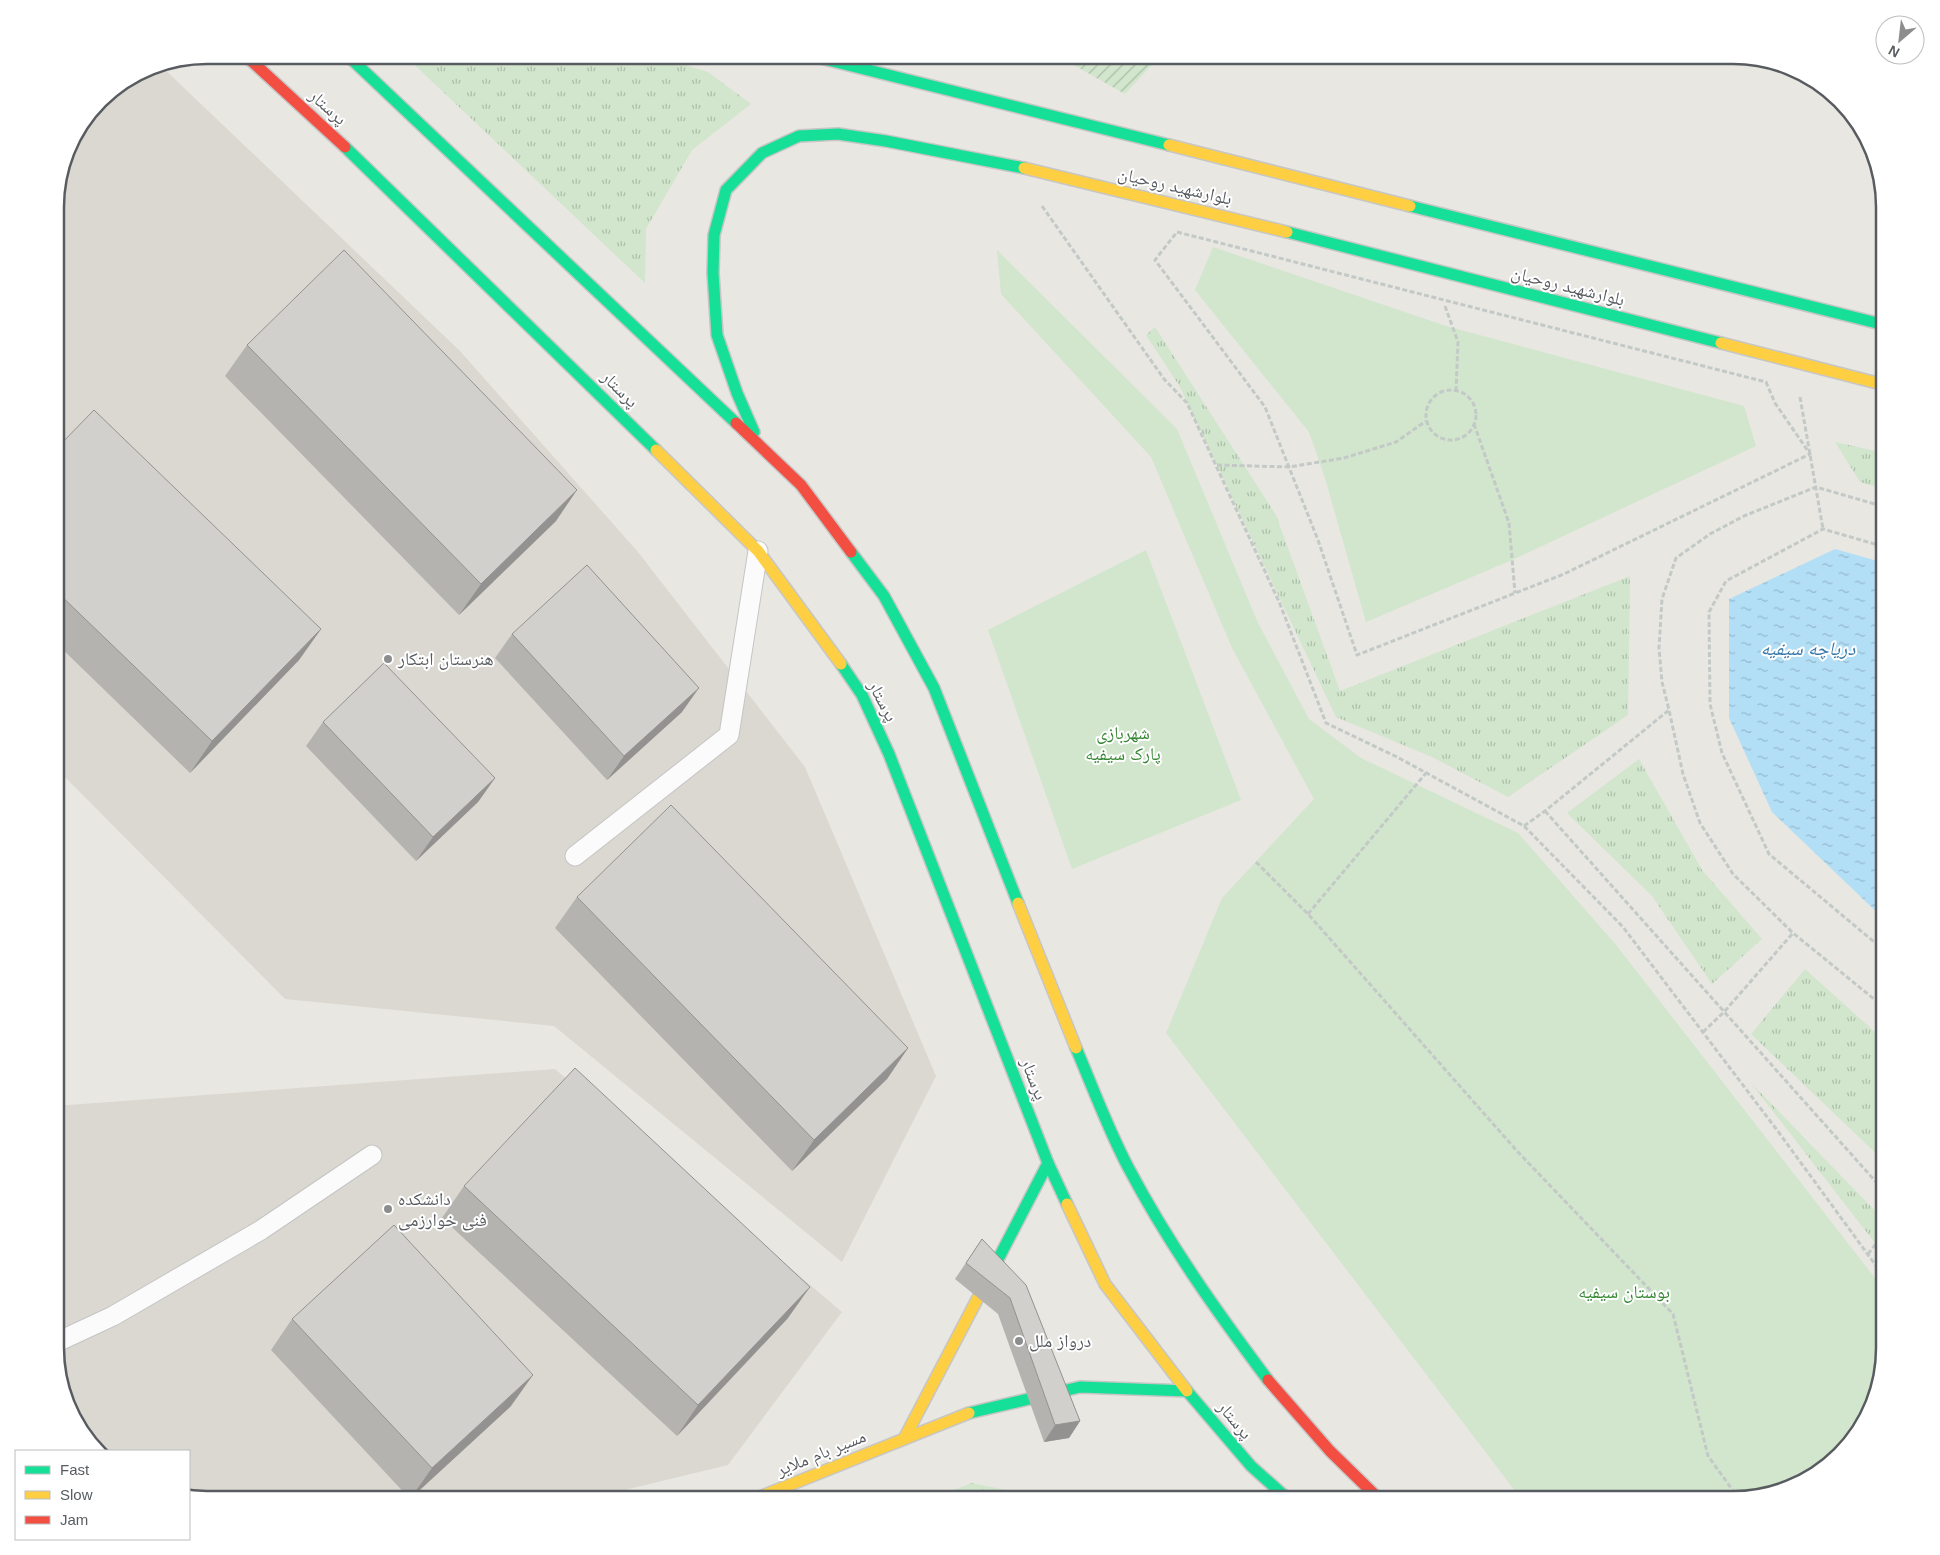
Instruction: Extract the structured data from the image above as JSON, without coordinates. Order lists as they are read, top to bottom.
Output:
{
  "streets": {
    "main road": ["پرستار", "بلوارشهید روحیان", "مسیر بام ملایر"]
  },
  "crossings": [
    ["پرستار", "مسیر بام ملایر"]
  ],
  "water": ["دریاچه سیفیه"],
  "parks": ["شهربازی پارک سیفیه", "بوستان سیفیه"],
  "places": ["هنرستان ابتکار", "دانشکده فنی خوارزمی", "درواز ملل"],
  "legend": ["Fast", "Slow", "Jam"],
  "north": "bottom left"
}
